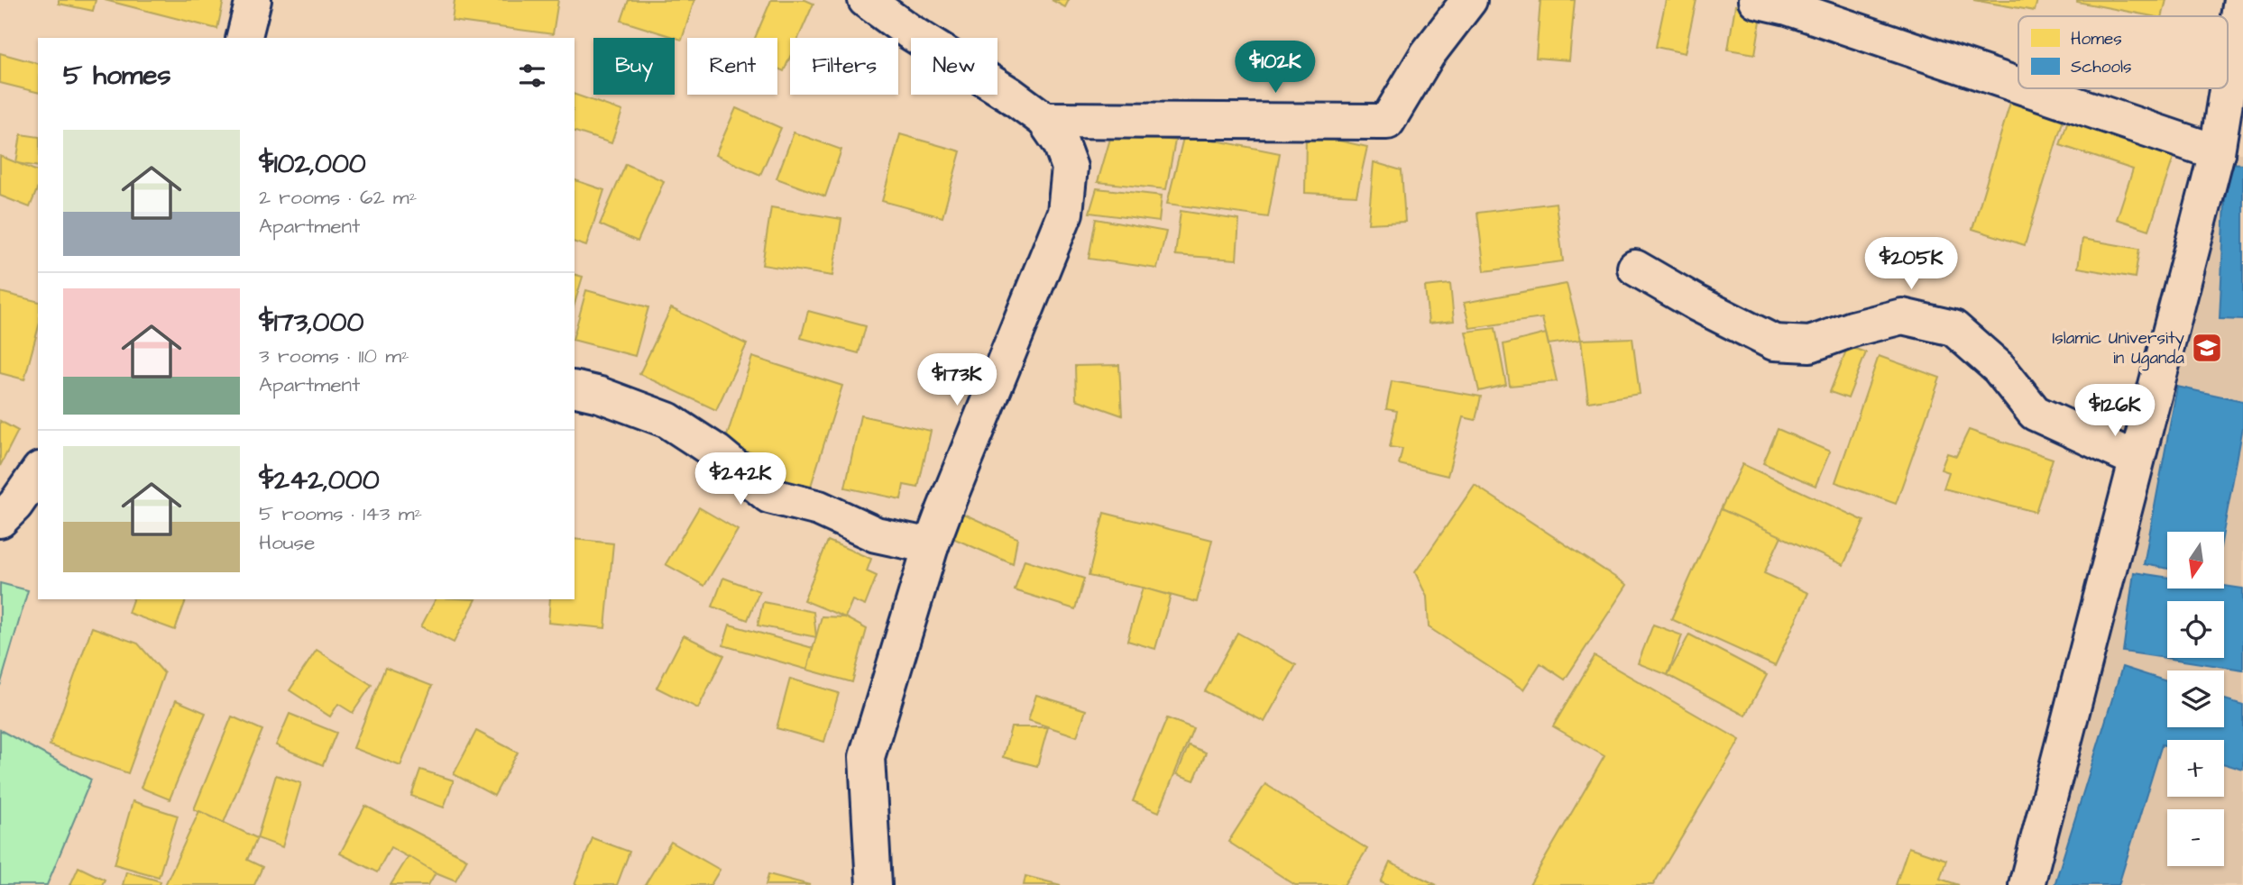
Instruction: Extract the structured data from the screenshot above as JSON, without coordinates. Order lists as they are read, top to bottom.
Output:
{
  "places": {
    "school or university": ["Islamic University in Uganda"]
  },
  "legend": ["Homes", "Schools"],
  "north": "bottom",
  "page": {
    "chip": [
      "Buy",
      "Rent",
      "Filters",
      "New"
    ],
    "heading": "5 homes",
    "price": [
      "$102K",
      "$205K",
      "$173K",
      "$126K",
      "$242K"
    ],
    "list": [
      {
        "name": "$102,000",
        "note": "2 rooms · 62 m² · Apartment"
      },
      {
        "name": "$173,000",
        "note": "3 rooms · 110 m² · Apartment"
      },
      {
        "name": "$242,000",
        "note": "5 rooms · 143 m² · House"
      }
    ],
    "map_buttons": ["+", "−"]
  }
}
